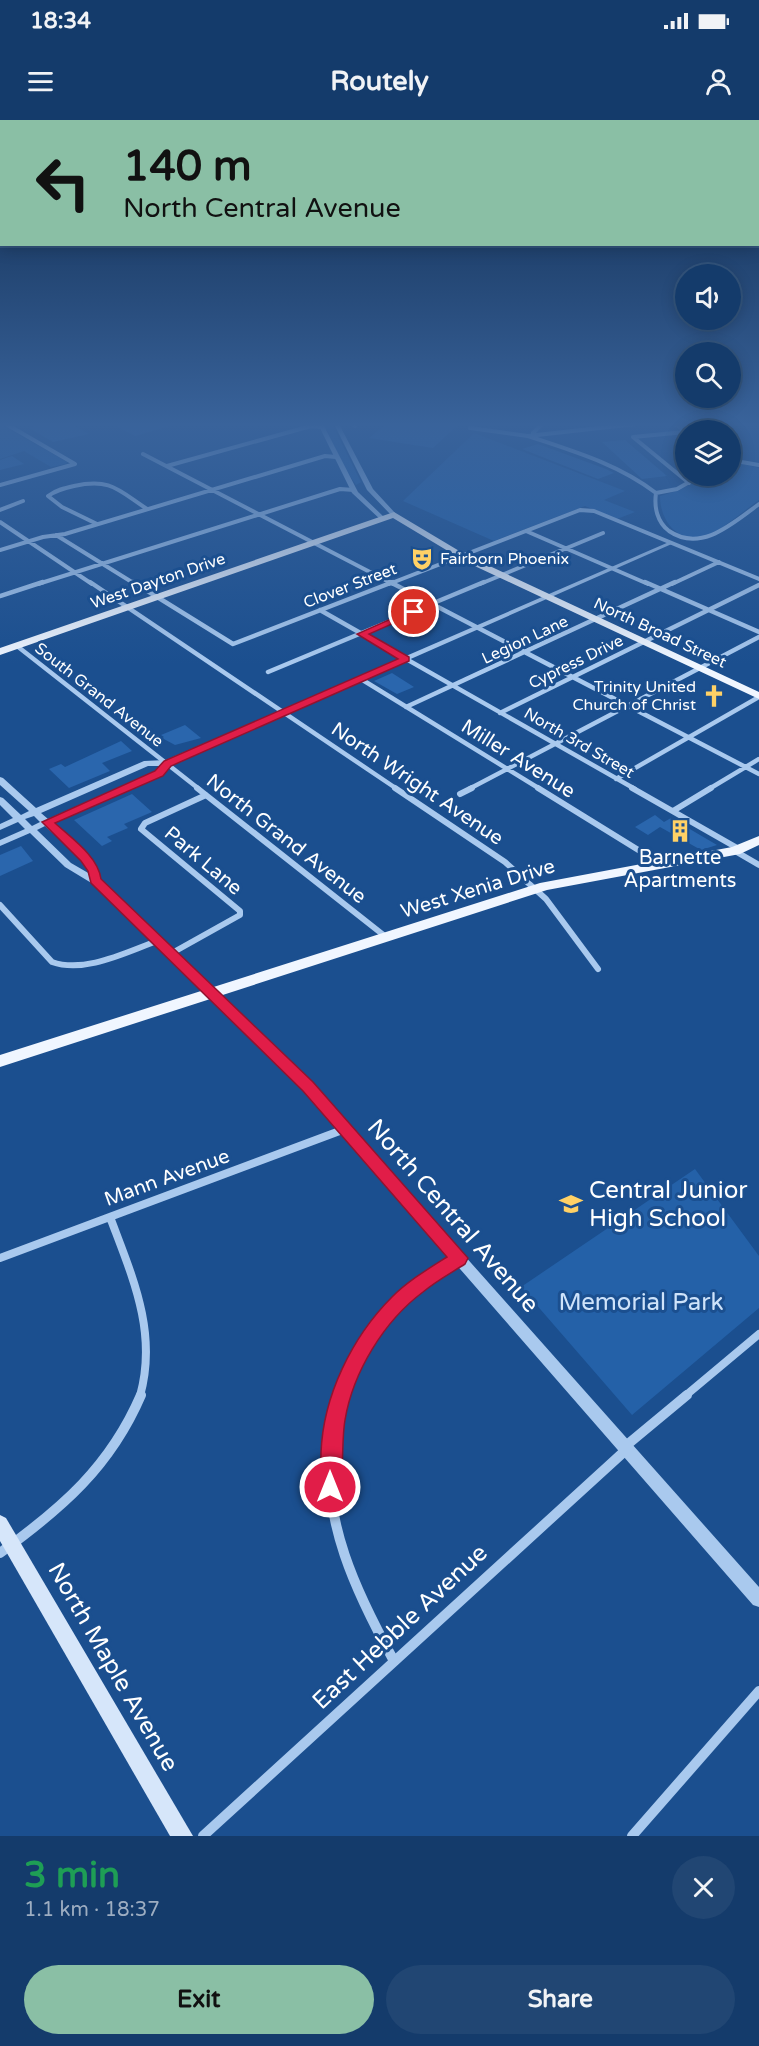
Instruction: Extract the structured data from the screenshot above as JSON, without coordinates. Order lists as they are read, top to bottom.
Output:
{
  "streets": {
    "main road": [
      "West Dayton Drive",
      "North Broad Street",
      "West Xenia Drive",
      "North Maple Avenue"
    ],
    "street": [
      "Clover Street",
      "Legion Lane",
      "Cypress Drive",
      "South Grand Avenue",
      "North 3rd Street",
      "Miller Avenue",
      "North Wright Avenue",
      "North Grand Avenue",
      "Park Lane",
      "Mann Avenue",
      "North Central Avenue",
      "East Hebble Avenue"
    ]
  },
  "crossings": [
    ["West Dayton Drive", "Clover Street"],
    ["West Dayton Drive", "South Grand Avenue"],
    ["West Dayton Drive", "North Wright Avenue"],
    ["Clover Street", "North Broad Street"],
    ["Clover Street", "North 3rd Street"],
    ["North Broad Street", "Legion Lane"],
    ["North Broad Street", "Cypress Drive"],
    ["Legion Lane", "North 3rd Street"],
    ["Legion Lane", "Miller Avenue"],
    ["Cypress Drive", "North 3rd Street"],
    ["South Grand Avenue", "North Grand Avenue"],
    ["North 3rd Street", "West Xenia Drive"],
    ["Miller Avenue", "West Xenia Drive"],
    ["North Wright Avenue", "West Xenia Drive"],
    ["North Grand Avenue", "Park Lane"],
    ["North Grand Avenue", "West Xenia Drive"],
    ["Park Lane", "North Central Avenue"],
    ["West Xenia Drive", "North Central Avenue"],
    ["Mann Avenue", "North Central Avenue"],
    ["North Central Avenue", "East Hebble Avenue"]
  ],
  "parks": ["Memorial Park"],
  "places": {
    "theatre": ["Fairborn Phoenix"],
    "church": ["Trinity United Church of Christ"],
    "building": ["Barnette Apartments"],
    "school or university": ["Central Junior High School"]
  },
  "page": {
    "status": "18:34",
    "header": "Routely",
    "turn": ["140 m", "North Central Avenue"],
    "heading": ["3 min", "1.1 km · 18:37"],
    "buttons": ["Exit", "Share"]
  }
}
